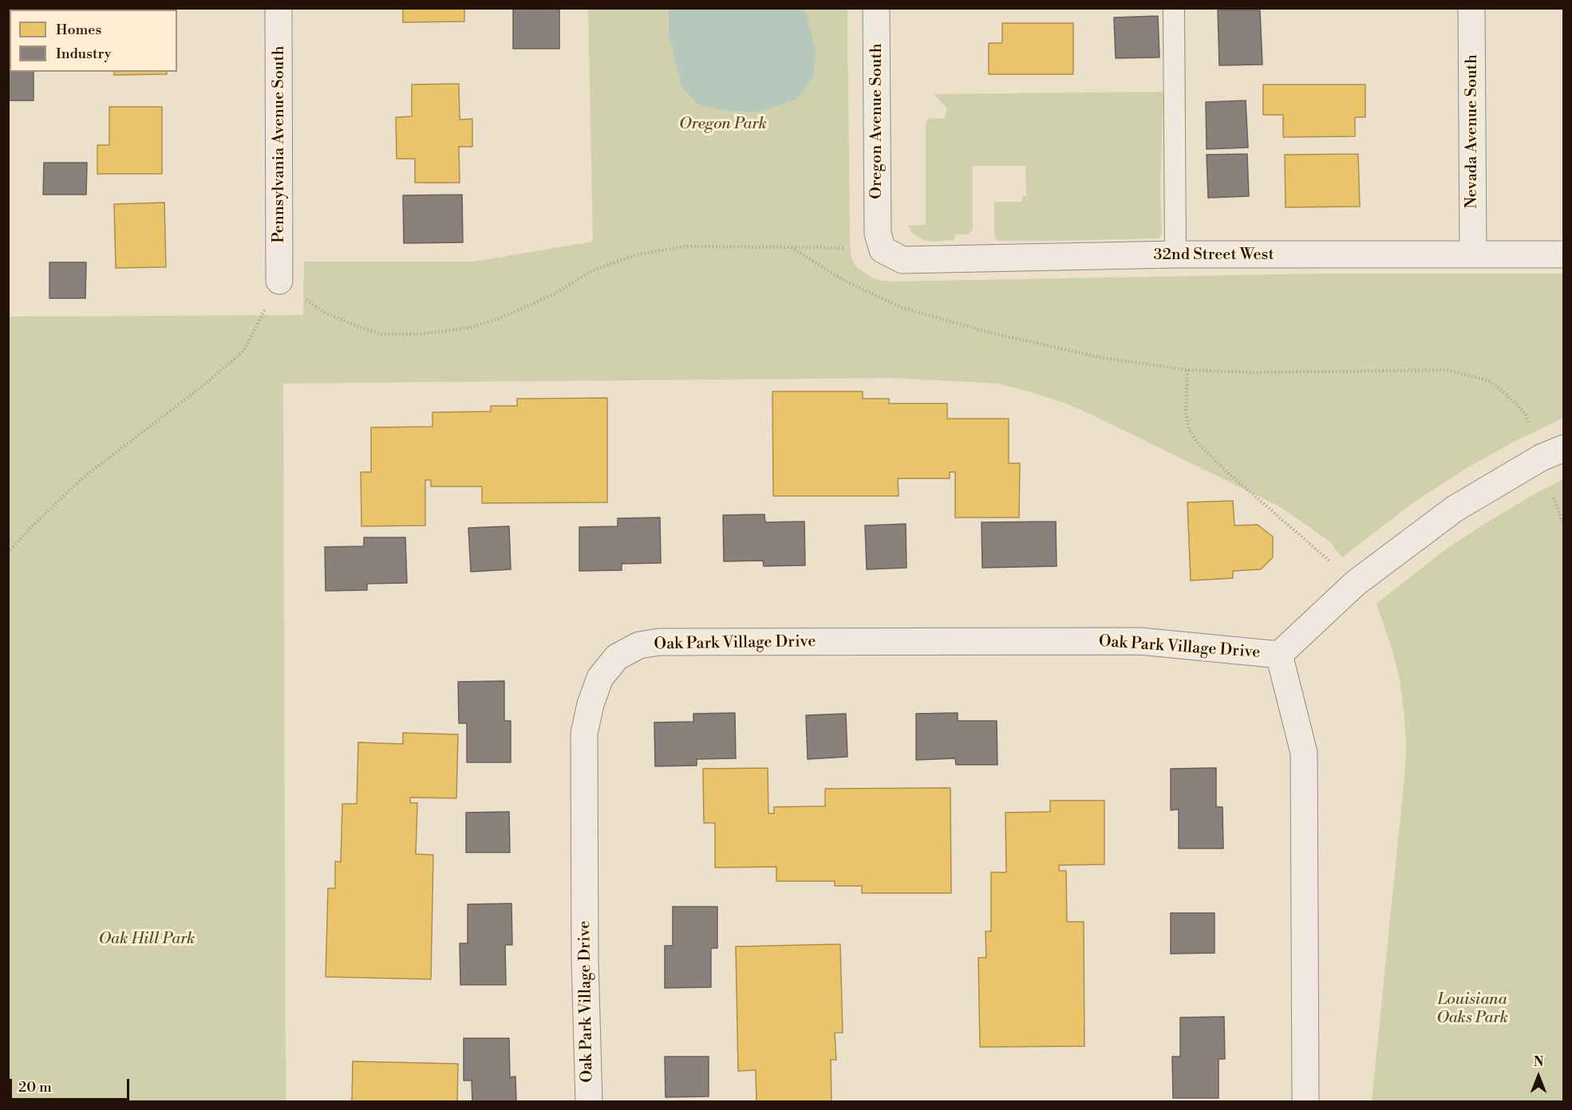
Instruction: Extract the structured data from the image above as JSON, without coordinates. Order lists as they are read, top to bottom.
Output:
{
  "streets": {
    "street": [
      "Oregon Avenue South",
      "Nevada Avenue South",
      "Pennsylvania Avenue South",
      "32nd Street West",
      "Oak Park Village Drive"
    ]
  },
  "crossings": [
    ["Oregon Avenue South", "32nd Street West"],
    ["Nevada Avenue South", "32nd Street West"]
  ],
  "parks": ["Oregon Park", "Oak Hill Park", "Louisiana Oaks Park"],
  "legend": ["Homes", "Industry"],
  "scale_bar": "20 m",
  "north": "top"
}
